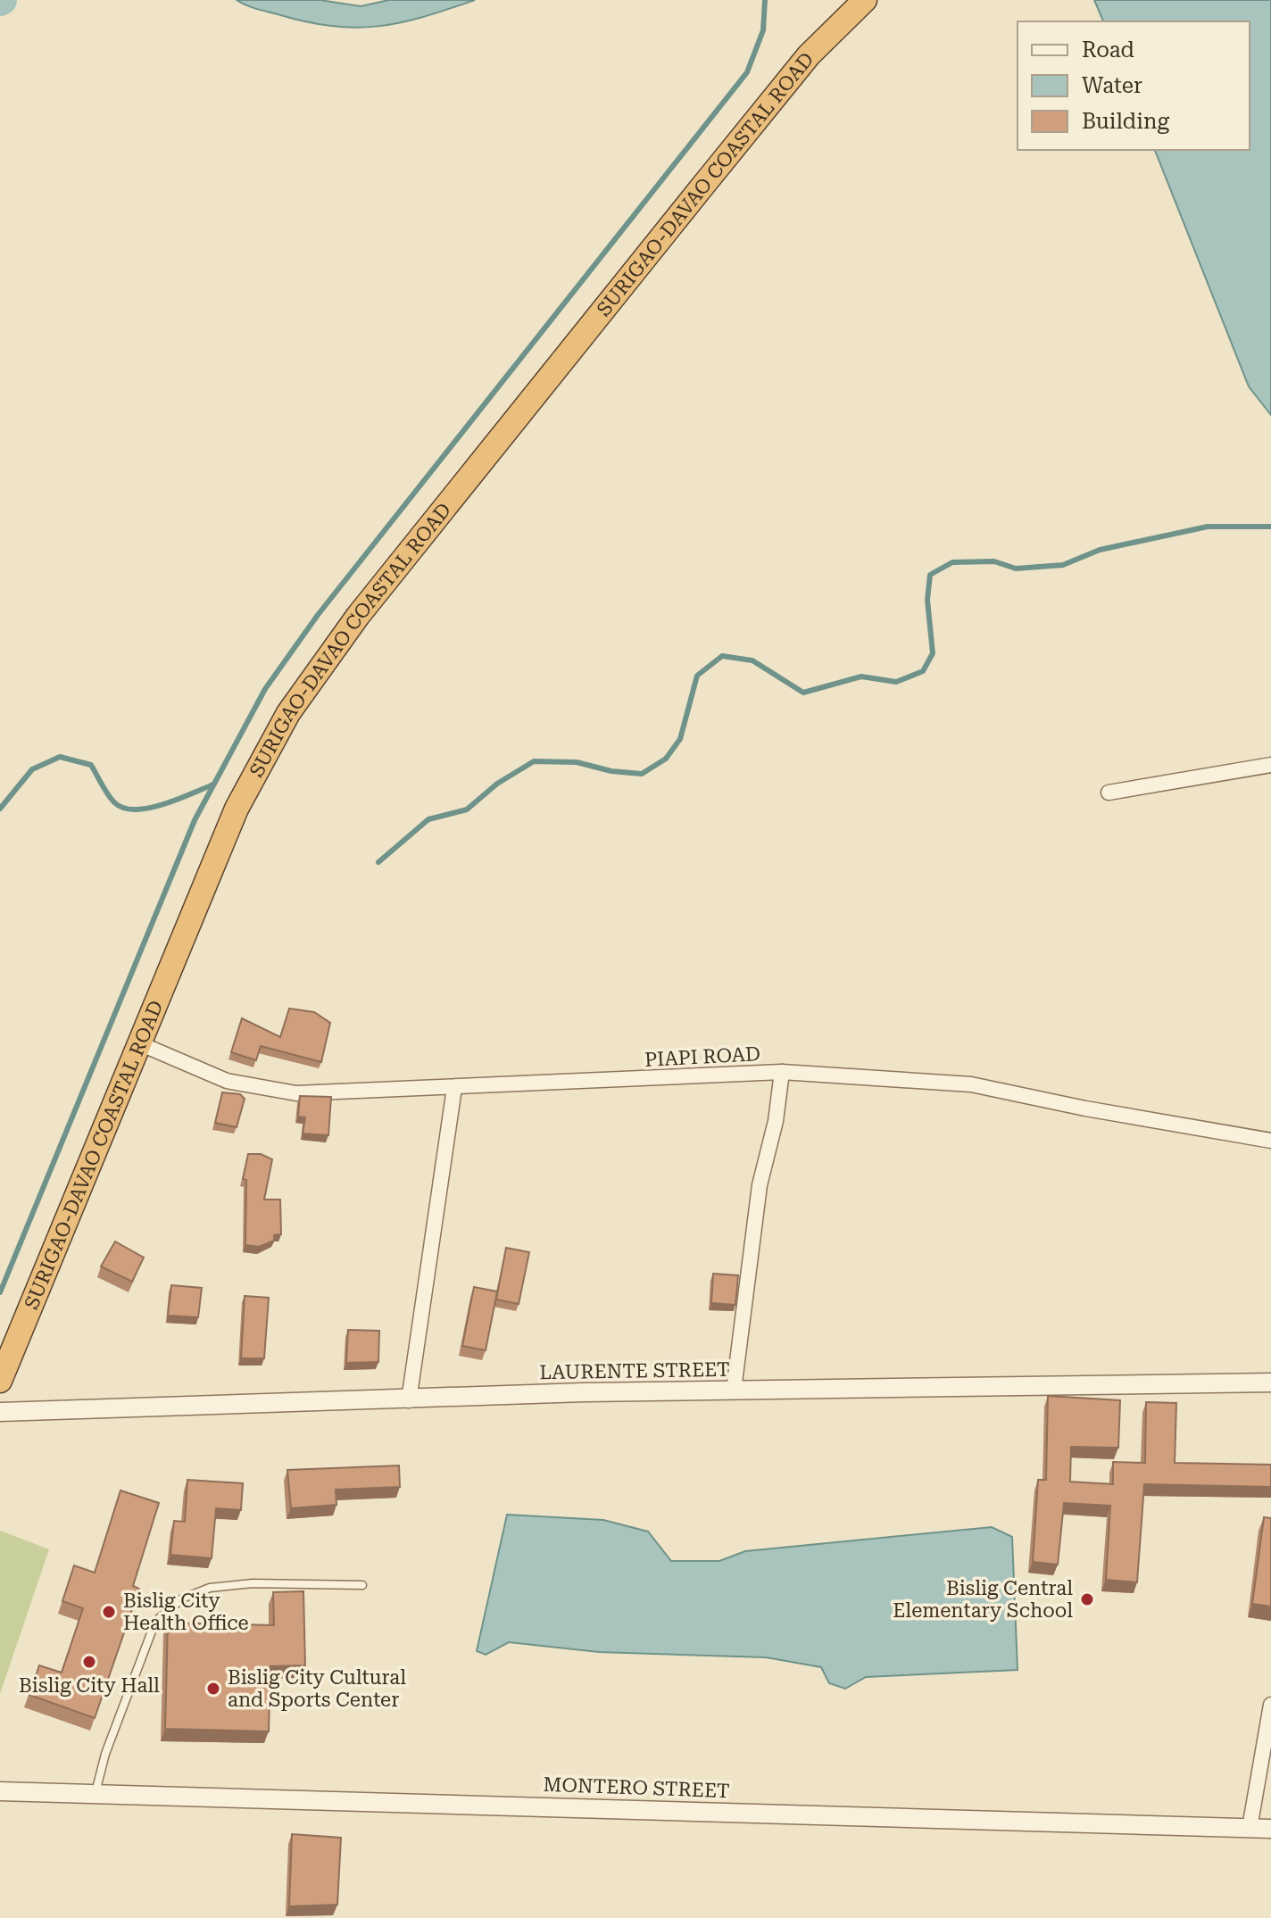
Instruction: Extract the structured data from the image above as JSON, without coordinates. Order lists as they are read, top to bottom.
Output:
{
  "streets": {
    "highway": ["SURIGAO-DAVAO COASTAL ROAD"],
    "street": ["PIAPI ROAD", "LAURENTE STREET", "MONTERO STREET"]
  },
  "crossings": [
    ["SURIGAO-DAVAO COASTAL ROAD", "PIAPI ROAD"]
  ],
  "places": [
    "Bislig Central Elementary School",
    "Bislig City Health Office",
    "Bislig City Hall",
    "Bislig City Cultural and Sports Center"
  ],
  "legend": ["Road", "Water", "Building"]
}
